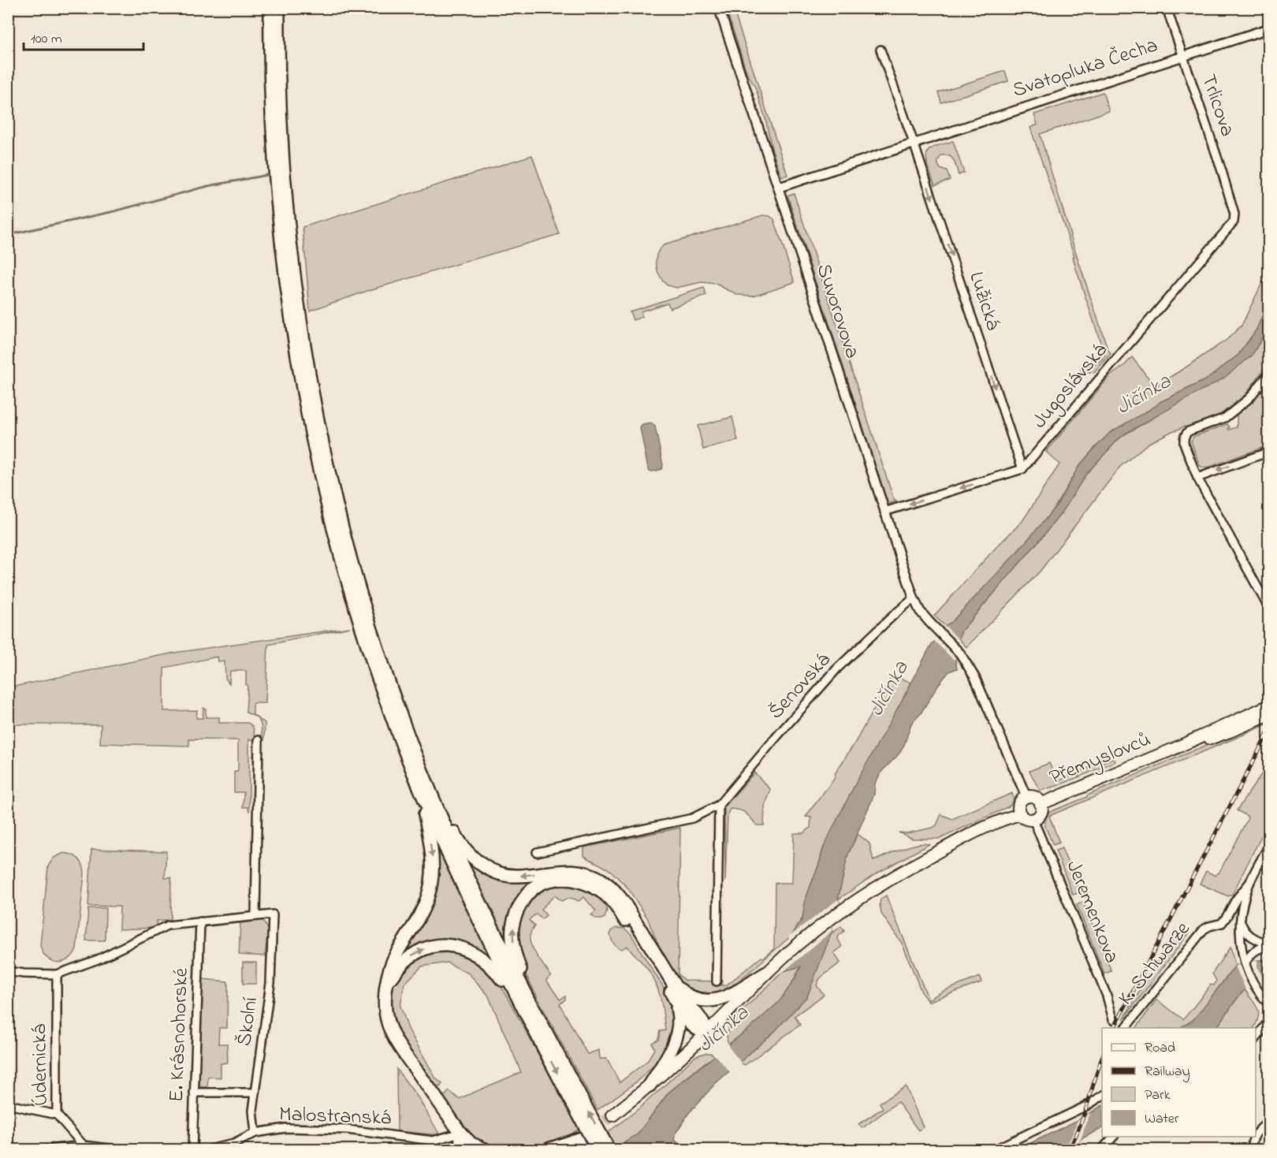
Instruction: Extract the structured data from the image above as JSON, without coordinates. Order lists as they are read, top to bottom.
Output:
{
  "streets": {
    "main road": ["Přemyslovců"],
    "street": [
      "Svatopluka Čecha",
      "Trlicova",
      "Lužická",
      "Suvorovova",
      "Jugoslávská",
      "Šenovská",
      "Jeremenkova",
      "K. Schwarze",
      "Školní",
      "E. Krásnohorské",
      "Údernická",
      "Malostranská"
    ]
  },
  "crossings": [
    ["Svatopluka Čecha", "Trlicova"],
    ["Svatopluka Čecha", "Lužická"],
    ["Svatopluka Čecha", "Suvorovova"],
    ["Trlicova", "Jugoslávská"],
    ["Lužická", "Jugoslávská"],
    ["Suvorovova", "Šenovská"],
    ["Suvorovova", "Přemyslovců"],
    ["Suvorovova", "Jeremenkova"],
    ["Přemyslovců", "Jeremenkova"],
    ["Školní", "Malostranská"]
  ],
  "one_way": ["Lužická"],
  "water": ["Jičínka"],
  "legend": [
    "Road",
    "Railway",
    "Park",
    "Water"
  ],
  "scale_bar": "100 m"
}
